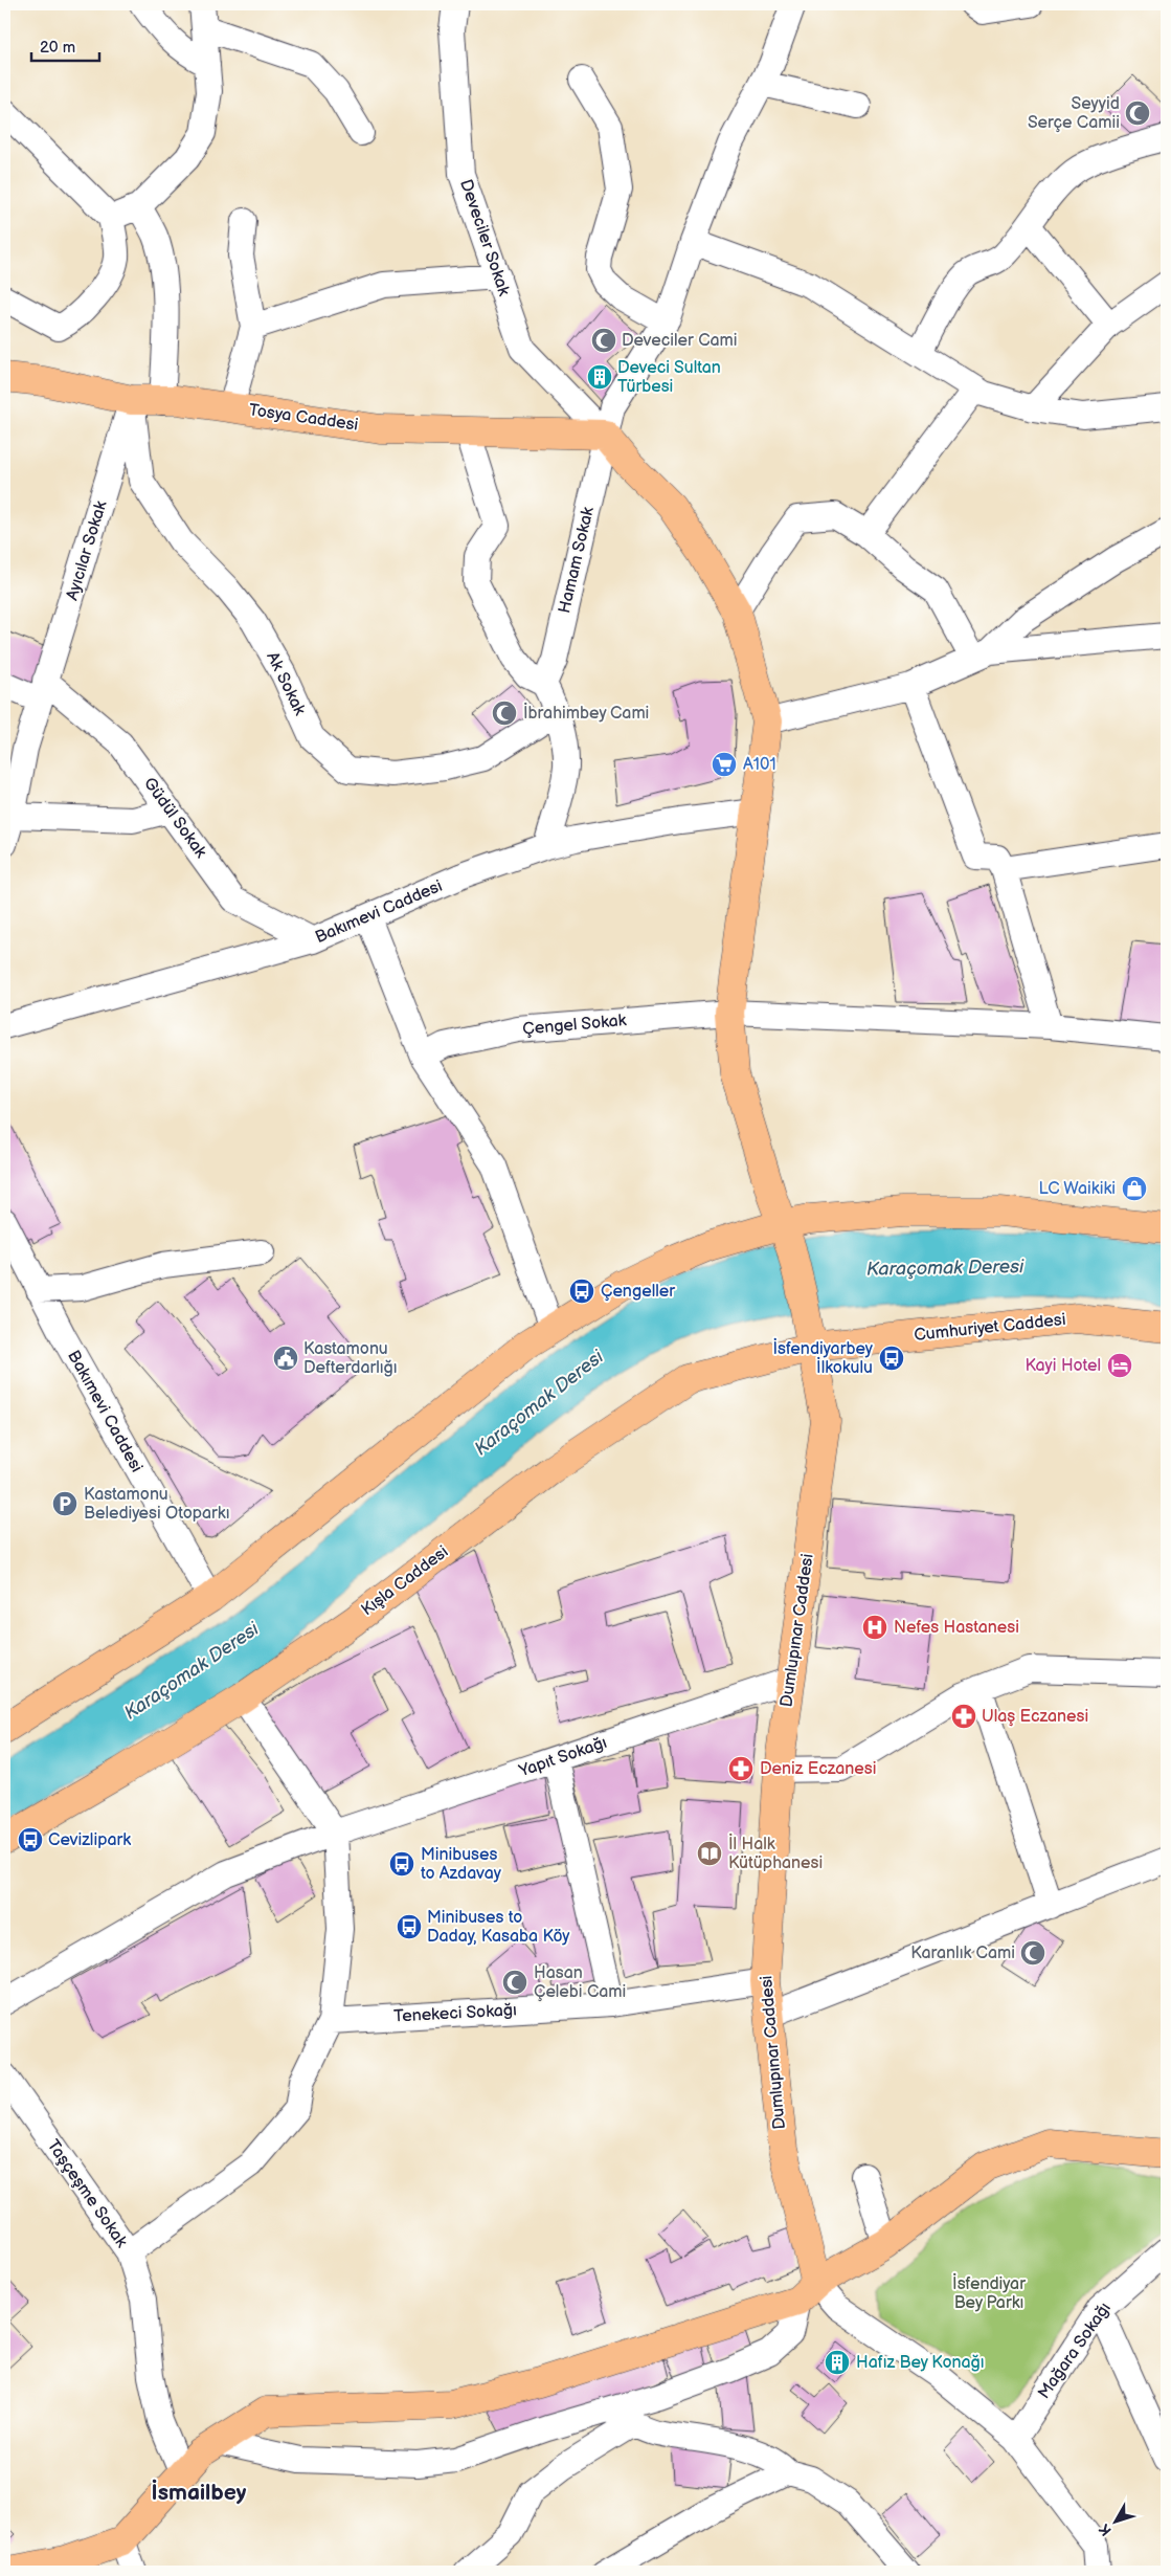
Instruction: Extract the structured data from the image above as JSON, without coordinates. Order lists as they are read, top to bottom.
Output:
{
  "streets": {
    "main road": [
      "Tosya Caddesi",
      "Cumhuriyet Caddesi",
      "Kışla Caddesi",
      "Dumlupınar Caddesi"
    ],
    "street": [
      "Deveciler Sokak",
      "Ayıcılar Sokak",
      "Hamam Sokak",
      "Ak Sokak",
      "Güdül Sokak",
      "Bakımevi Caddesi",
      "Çengel Sokak",
      "Yapıt Sokağı",
      "Tenekeci Sokağı",
      "Taşçeşme Sokak",
      "Mağara Sokağı"
    ]
  },
  "crossings": [
    ["Deveciler Sokak", "Tosya Caddesi"],
    ["Deveciler Sokak", "Hamam Sokak"],
    ["Tosya Caddesi", "Ayıcılar Sokak"],
    ["Tosya Caddesi", "Hamam Sokak"],
    ["Tosya Caddesi", "Ak Sokak"],
    ["Ayıcılar Sokak", "Ak Sokak"],
    ["Ayıcılar Sokak", "Güdül Sokak"],
    ["Güdül Sokak", "Bakımevi Caddesi"],
    ["Bakımevi Caddesi", "Dumlupınar Caddesi"],
    ["Çengel Sokak", "Dumlupınar Caddesi"],
    ["Cumhuriyet Caddesi", "Kışla Caddesi"],
    ["Cumhuriyet Caddesi", "Dumlupınar Caddesi"],
    ["Kışla Caddesi", "Dumlupınar Caddesi"],
    ["Dumlupınar Caddesi", "Yapıt Sokağı"],
    ["Dumlupınar Caddesi", "Tenekeci Sokağı"],
    ["Dumlupınar Caddesi", "Mağara Sokağı"]
  ],
  "districts": ["İsmailbey"],
  "water": ["Karaçomak Deresi"],
  "parks": ["İsfendiyar Bey Parkı"],
  "places": {
    "mosque": [
      "Seyyid Serçe Camii",
      "Deveciler Cami",
      "İbrahimbey Cami",
      "Karanlık Cami",
      "Hasan Çelebi Cami"
    ],
    "building": ["Deveci Sultan Türbesi", "Hafız Bey Konağı"],
    "supermarket": ["A101"],
    "shop": ["LC Waikiki"],
    "bus stop": [
      "Çengeller",
      "İsfendiyarbey İlkokulu",
      "Cevizlipark",
      "Minibuses to Azdavay",
      "Minibuses to Daday, Kasaba Köy"
    ],
    "public building": ["Kastamonu Defterdarlığı"],
    "hotel": ["Kayi Hotel"],
    "parking": ["Kastamonu Belediyesi Otoparkı"],
    "hospital": ["Nefes Hastanesi"],
    "pharmacy": ["Ulaş Eczanesi", "Deniz Eczanesi"],
    "library": ["İl Halk Kütüphanesi"]
  },
  "scale_bar": "20 m",
  "north": "bottom left"
}
